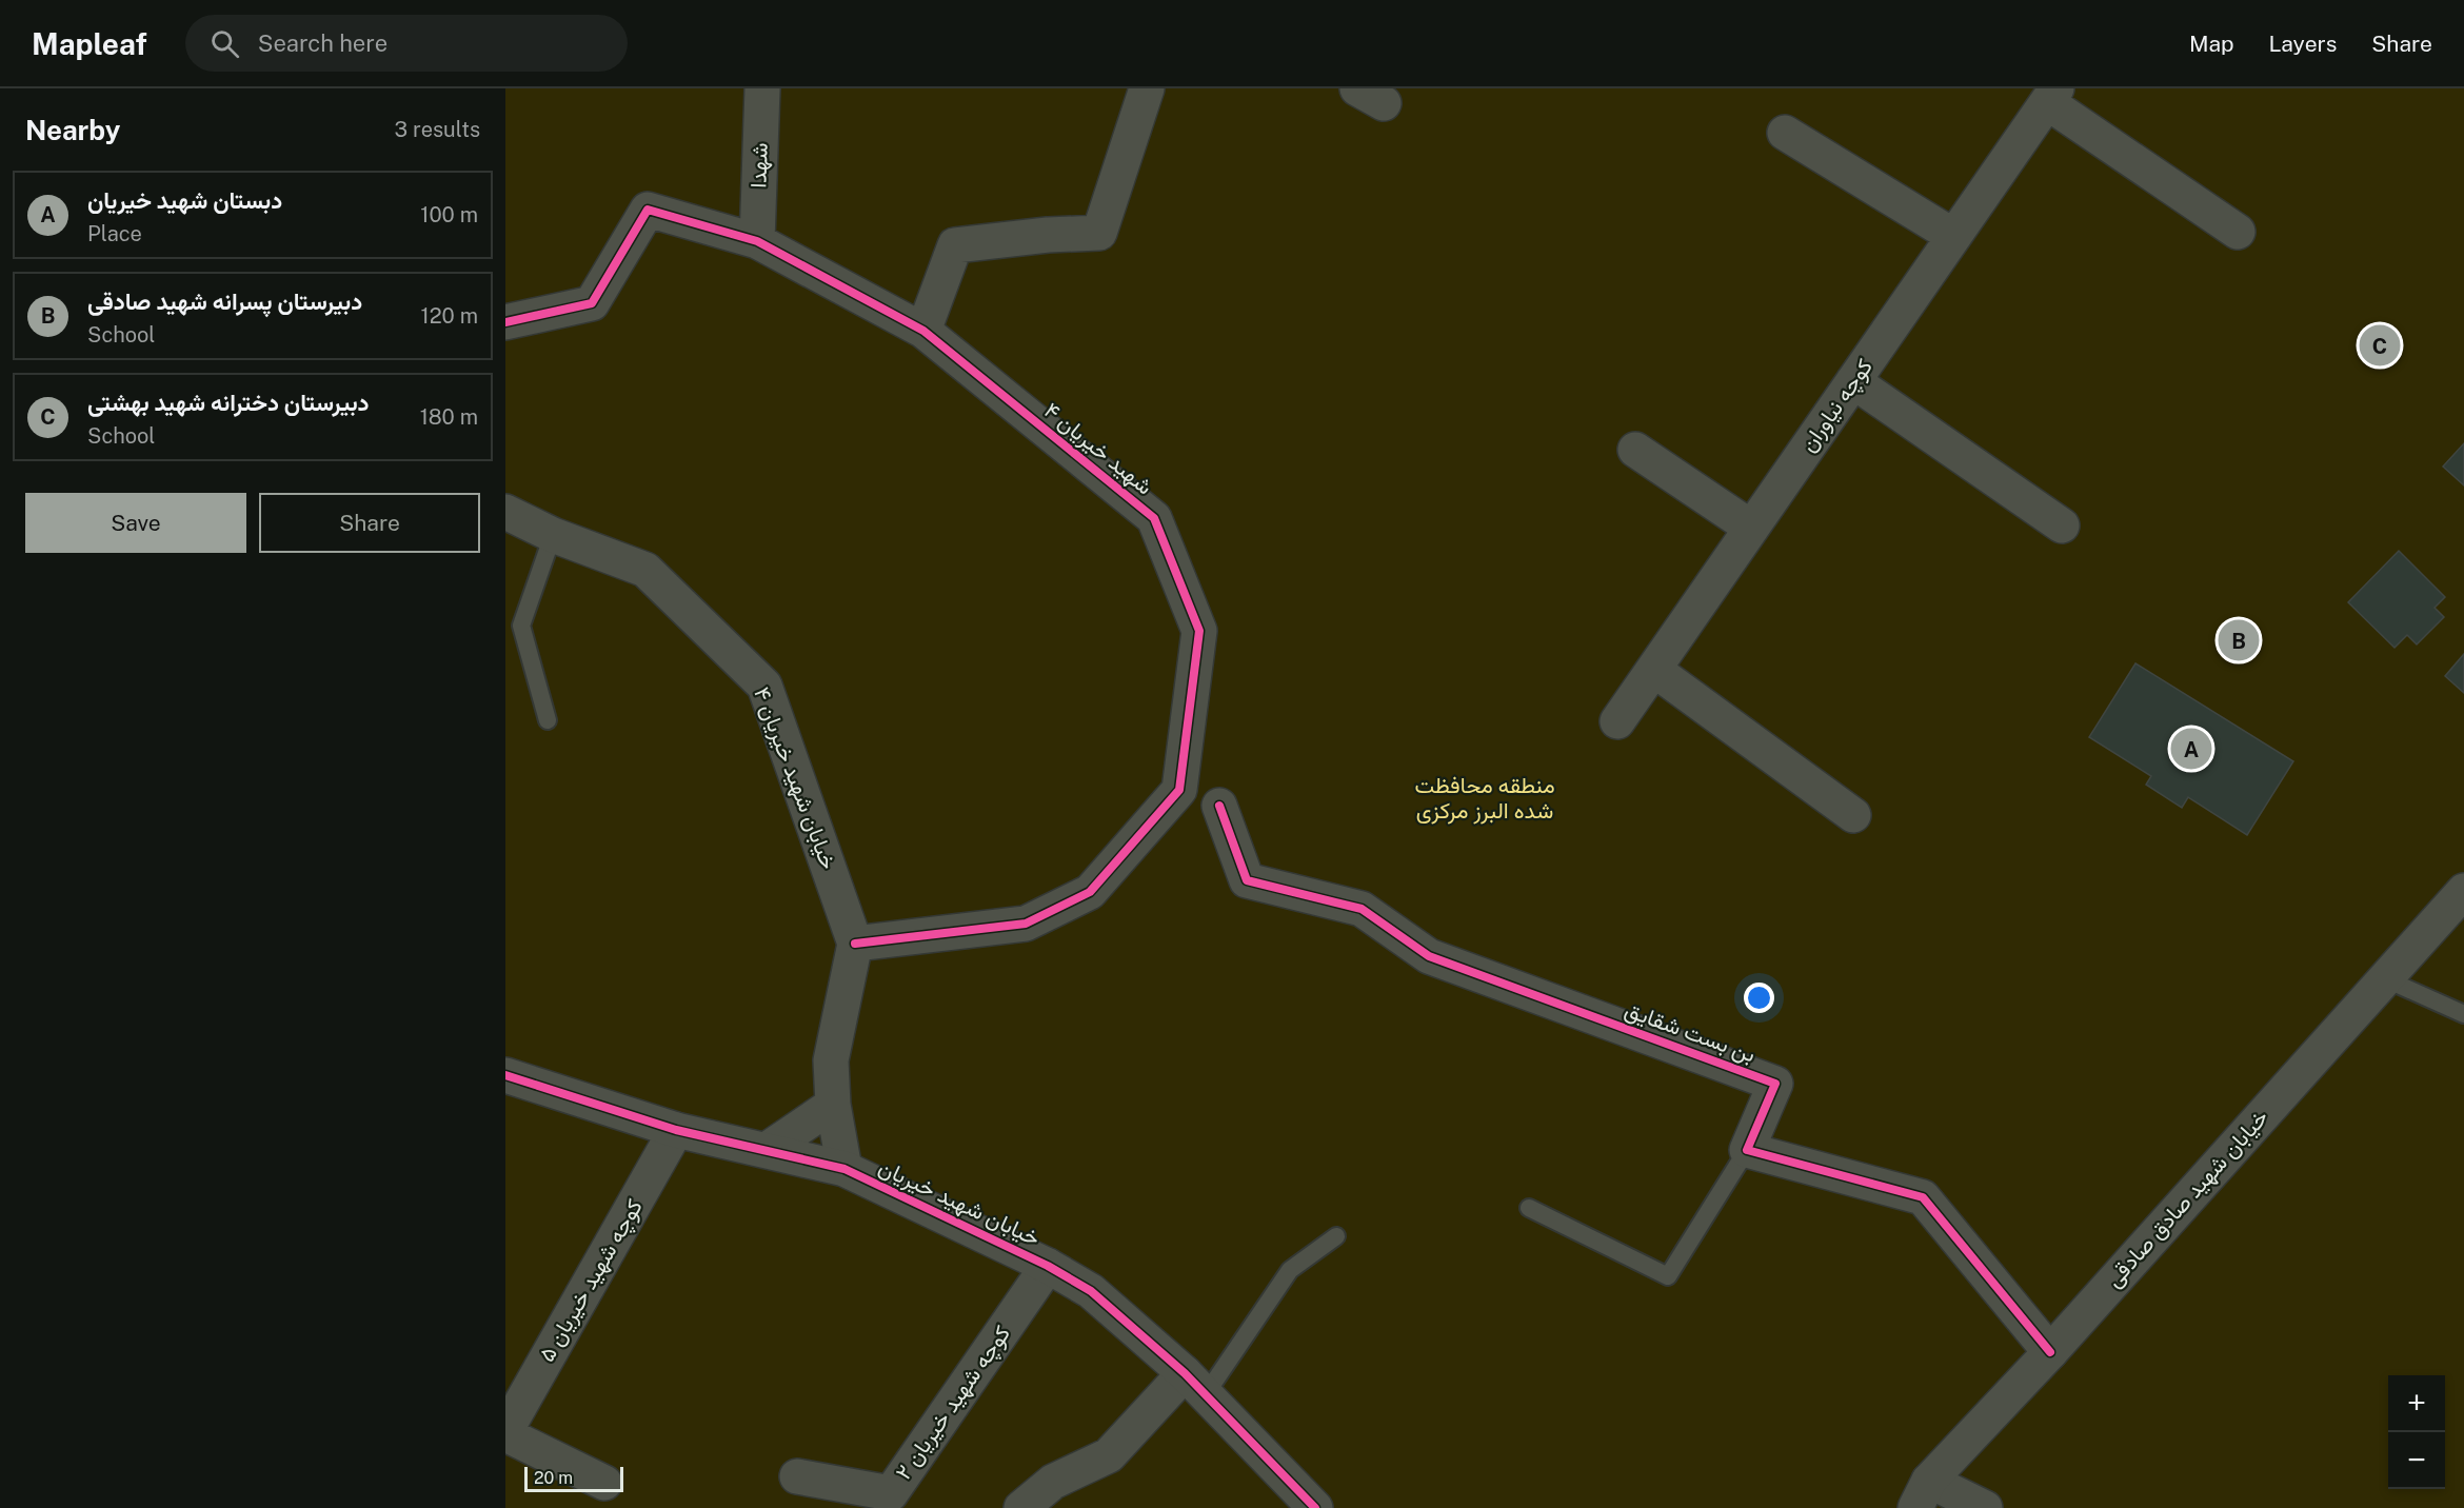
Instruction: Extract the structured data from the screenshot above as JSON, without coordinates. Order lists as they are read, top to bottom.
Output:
{
  "streets": {
    "street": [
      "شهدا",
      "کوچه نیاوران",
      "شهید خیریان ۴",
      "خیابان شهید خیریان ۴",
      "بن بست شقایق",
      "خیابان شهید صادق صادقی",
      "خیابان شهید خیریان",
      "کوچه شهید خیریان ۵",
      "کوچه شهید خیریان ۲"
    ]
  },
  "crossings": [
    ["شهدا", "شهید خیریان ۴"],
    ["شهید خیریان ۴", "خیابان شهید خیریان ۴"],
    ["خیابان شهید خیریان", "کوچه شهید خیریان ۵"],
    ["خیابان شهید خیریان", "کوچه شهید خیریان ۲"]
  ],
  "parks": ["منطقه محافظت شده البرز مرکزی"],
  "scale_bar": "20 m",
  "page": {
    "header": "Mapleaf",
    "search": "Search here",
    "nav": ["Map", "Layers", "Share"],
    "heading": ["Nearby", "3 results"],
    "list": [
      {
        "mark": "A",
        "name": "دبستان شهید خیریان",
        "note": "Place",
        "value": "100 m"
      },
      {
        "mark": "B",
        "name": "دبیرستان پسرانه شهید صادقی",
        "note": "School",
        "value": "120 m"
      },
      {
        "mark": "C",
        "name": "دبیرستان دخترانه شهید بهشتی",
        "note": "School",
        "value": "180 m"
      }
    ],
    "pins": ["C", "B", "A"],
    "buttons": ["Save", "Share"],
    "map_buttons": ["+", "−"],
    "scale": "20 m"
  }
}
